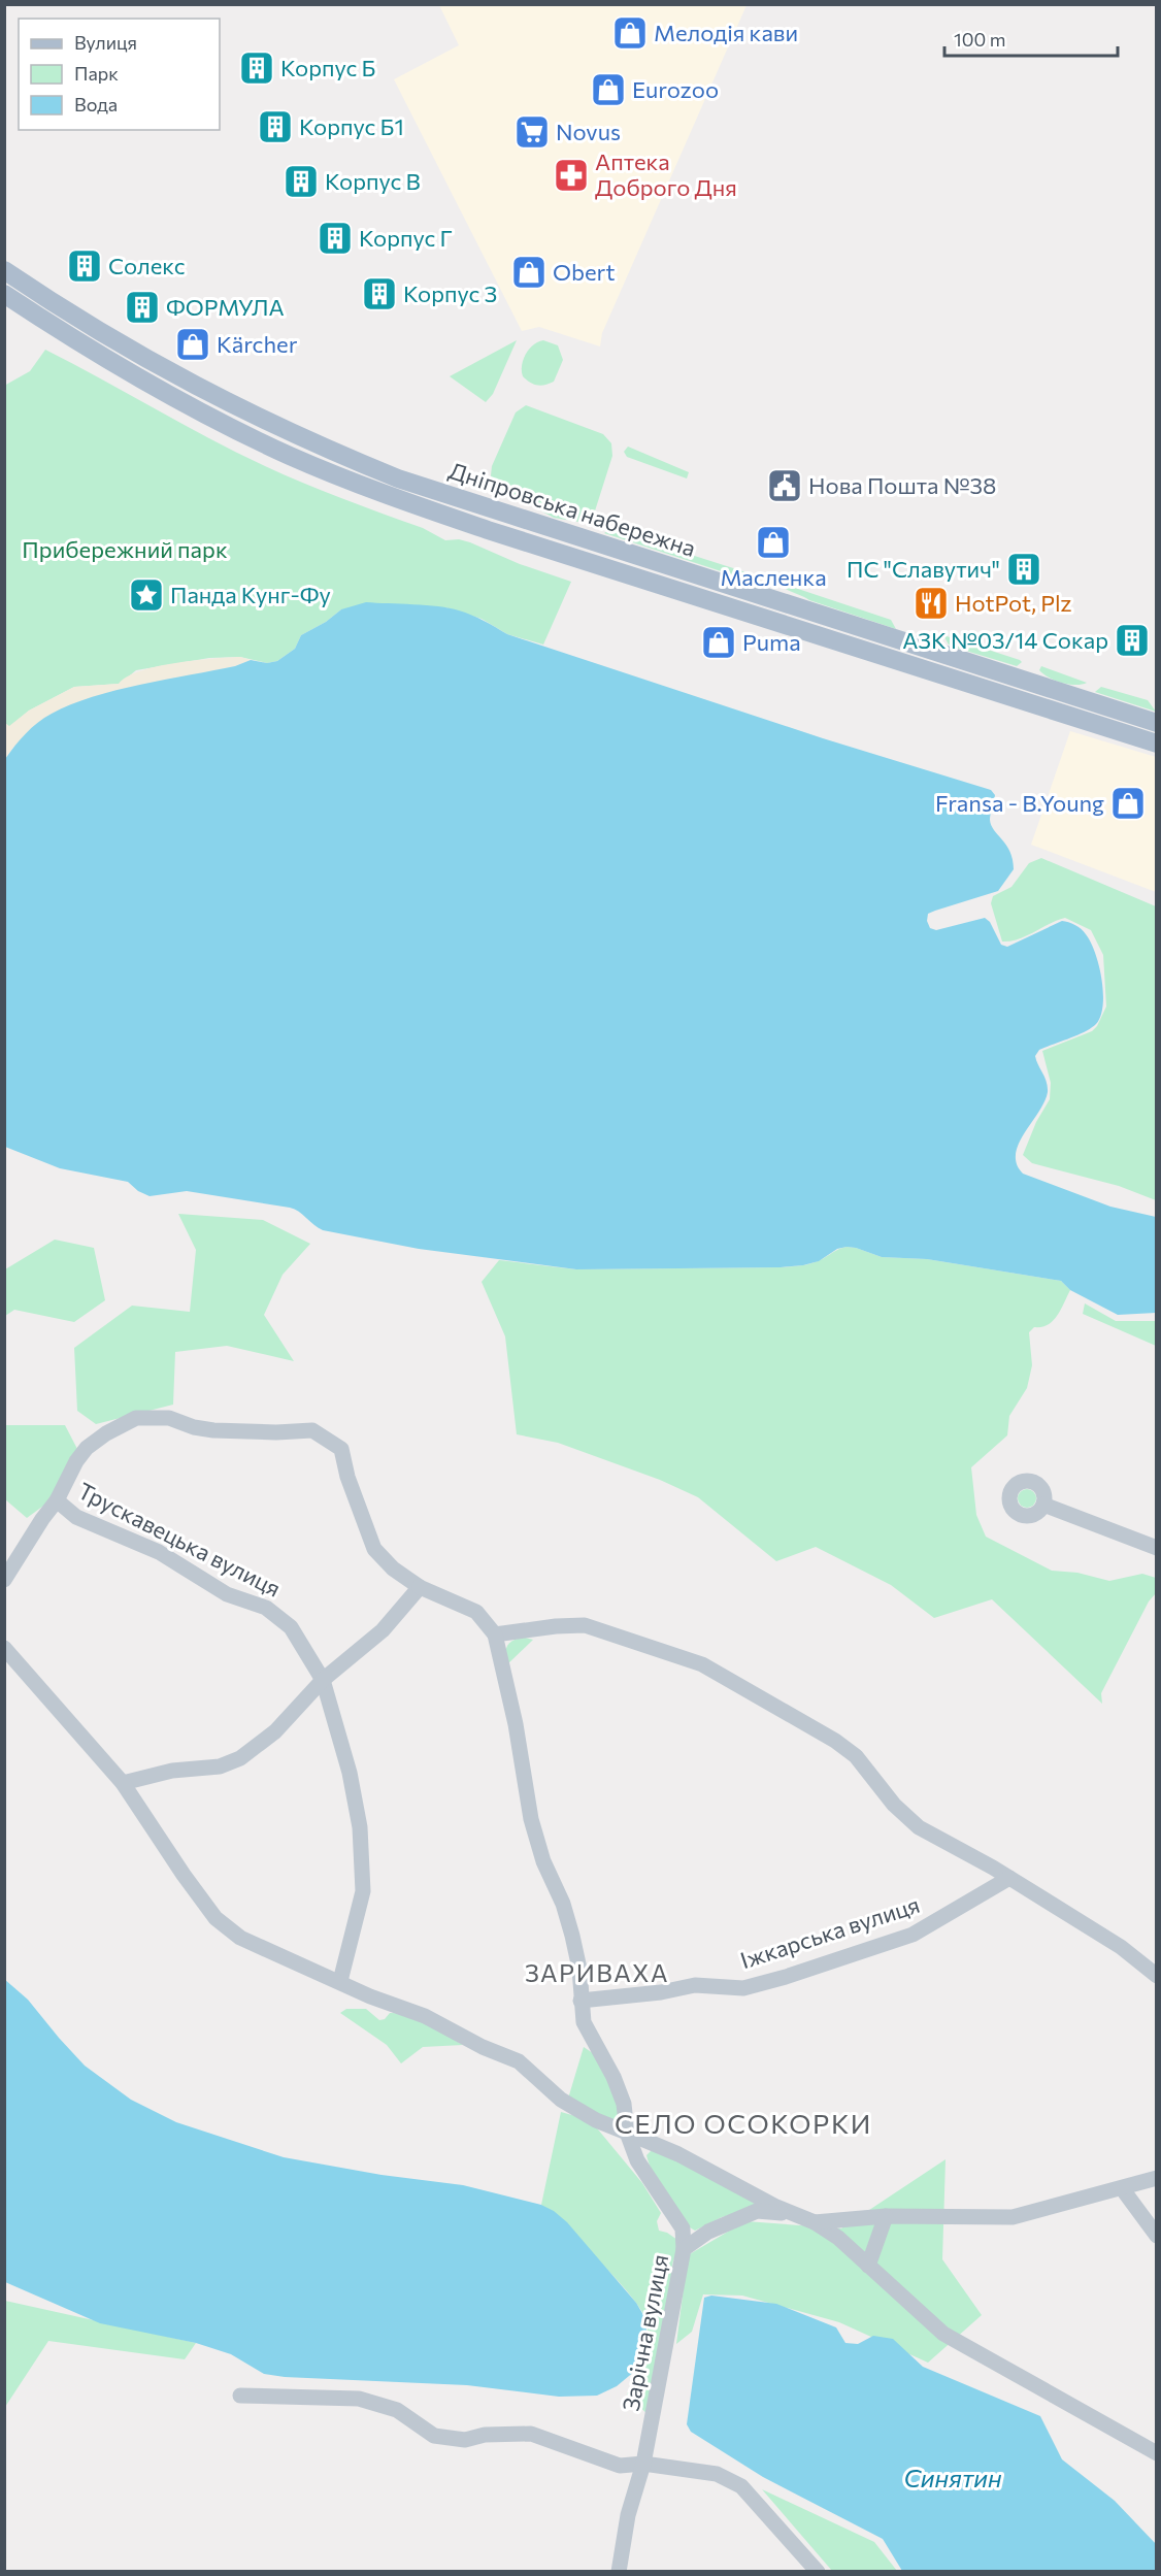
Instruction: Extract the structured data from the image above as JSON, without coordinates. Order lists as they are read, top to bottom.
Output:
{
  "streets": {
    "main road": ["Дніпровська набережна"],
    "street": ["Трускавецька вулиця", "Іжкарська вулиця", "Зарічна вулиця"]
  },
  "districts": ["ЗАРИВАХА", "СЕЛО ОСОКОРКИ"],
  "water": ["Синятин"],
  "parks": ["Прибережний парк"],
  "places": {
    "shop": [
      "Мелодія кави",
      "Eurozoo",
      "Obert",
      "Kärcher",
      "Масленка",
      "Puma",
      "Fransa - B.Young"
    ],
    "building": [
      "Корпус Б",
      "Корпус Б1",
      "Корпус В",
      "Корпус Г",
      "Солекс",
      "Корпус З",
      "ФОРМУЛА",
      "ПС \"Славутич\"",
      "АЗК №03/14 Сокар"
    ],
    "supermarket": ["Novus"],
    "pharmacy": ["Аптека Доброго Дня"],
    "public building": ["Нова Пошта №38"],
    "place": ["Панда Кунг-Фу"],
    "restaurant": ["HotPot, Plz"]
  },
  "legend": ["Вулиця", "Парк", "Вода"],
  "scale_bar": "100 m"
}
